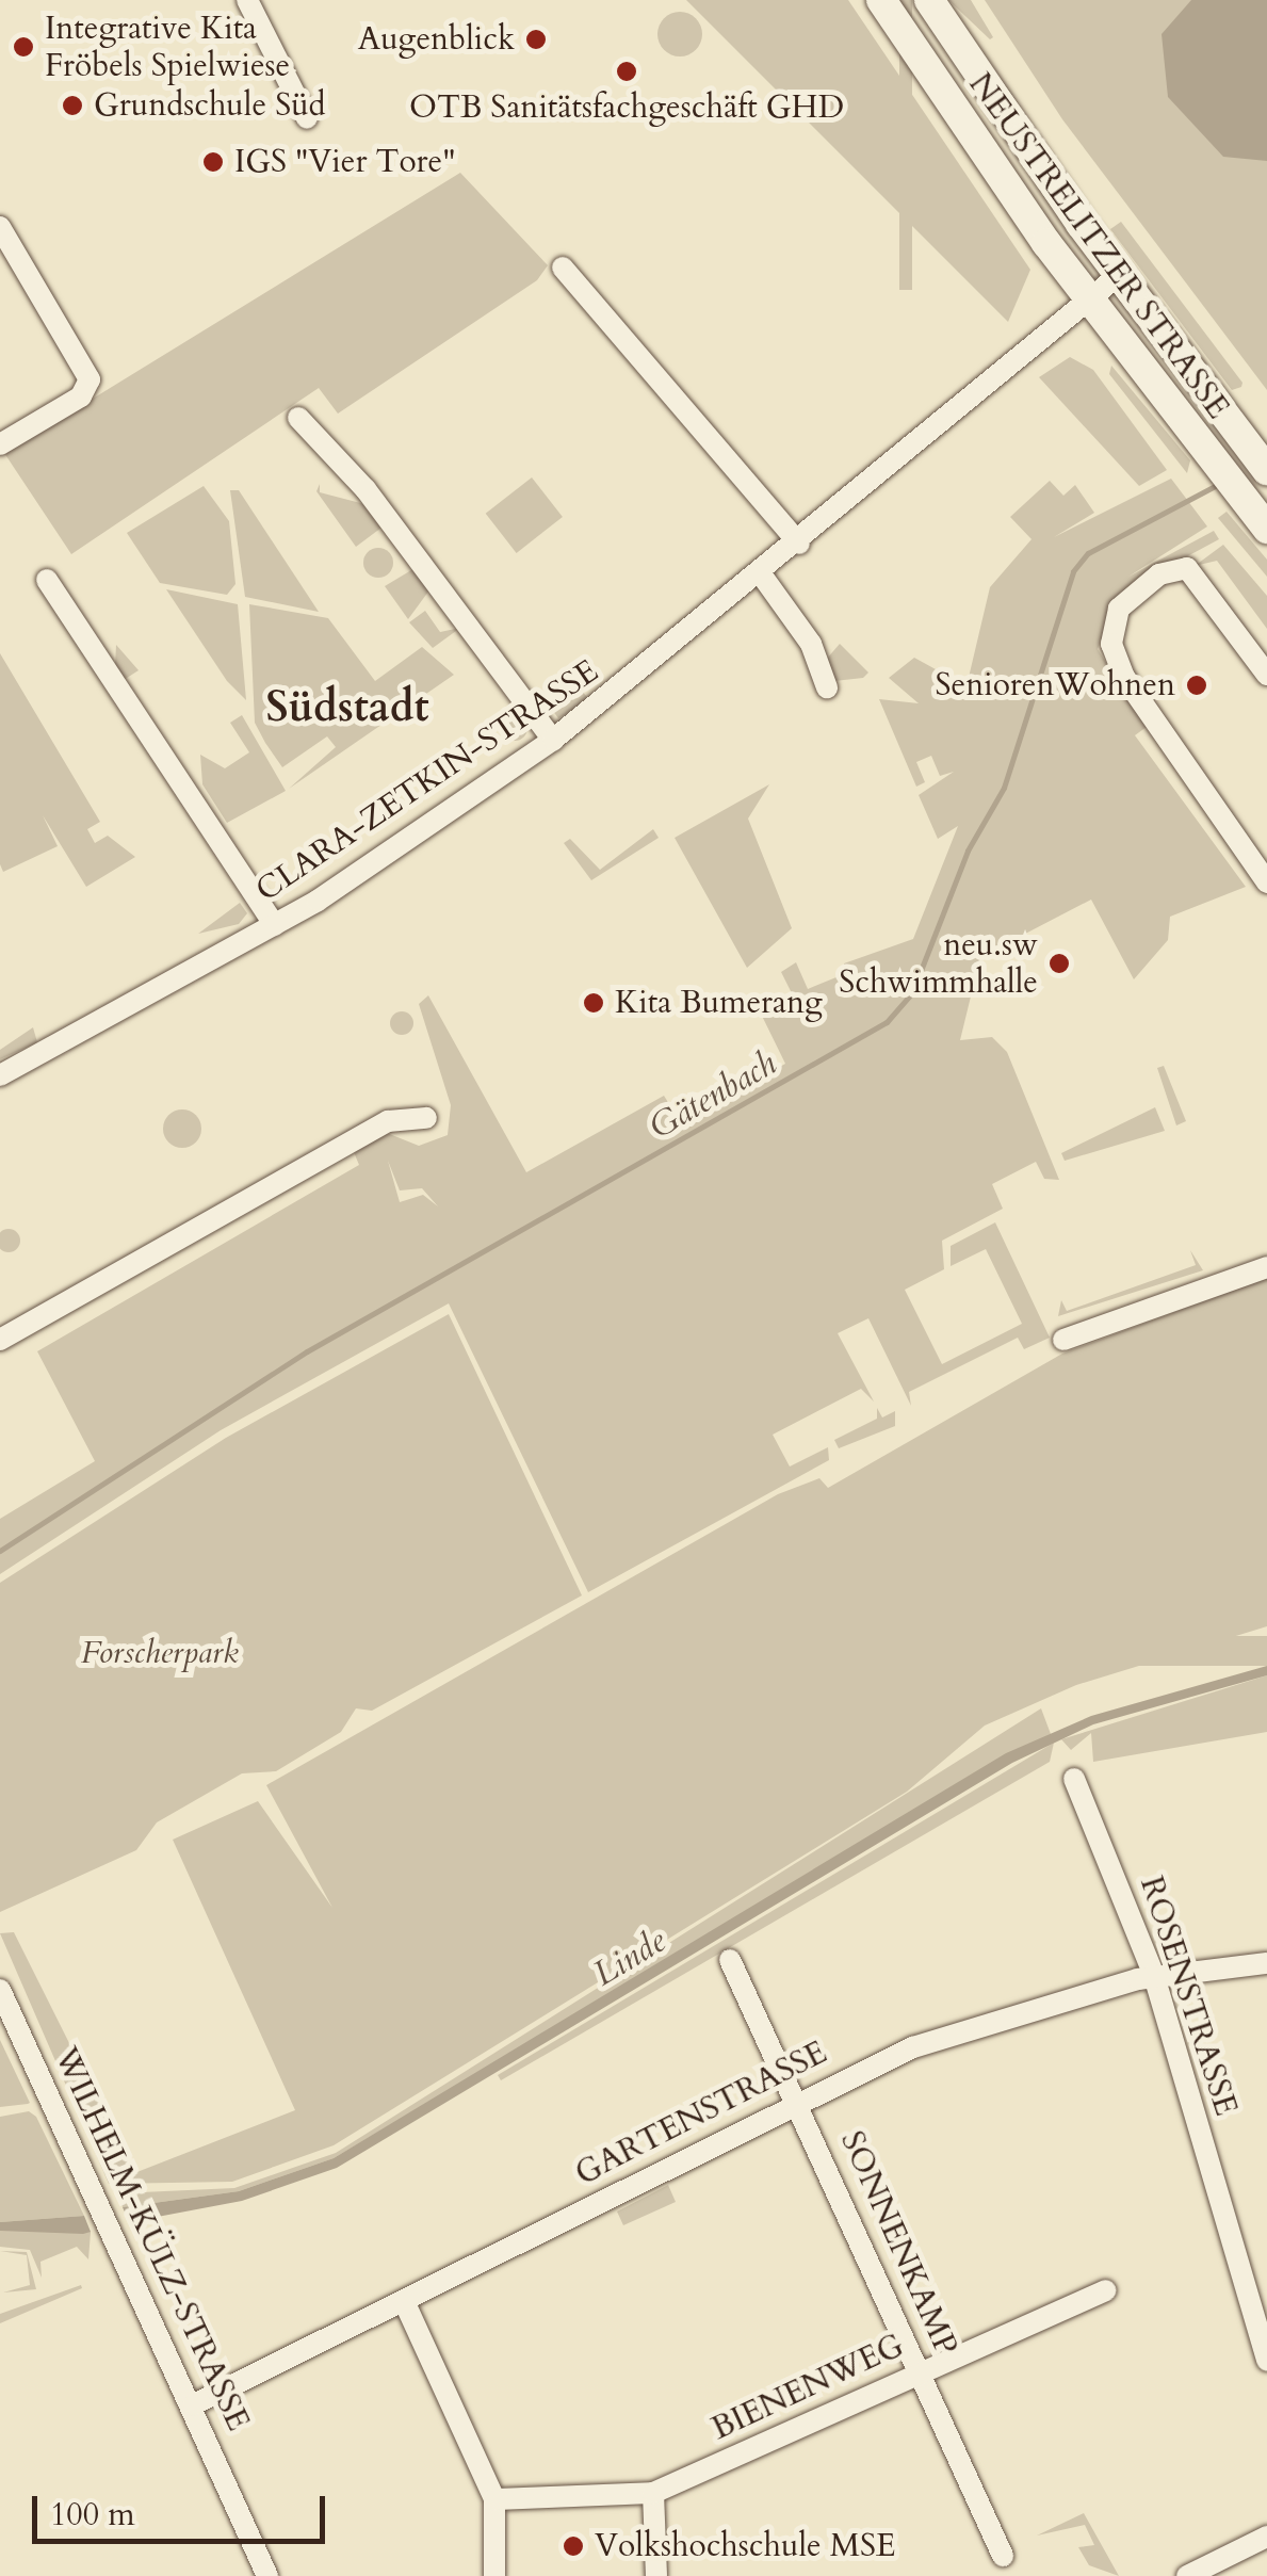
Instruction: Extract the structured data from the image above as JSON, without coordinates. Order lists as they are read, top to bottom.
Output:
{
  "streets": {
    "main road": ["NEUSTRELITZER STRASSE"],
    "street": [
      "CLARA-ZETKIN-STRASSE",
      "ROSENSTRASSE",
      "GARTENSTRASSE",
      "WILHELM-KÜLZ-STRASSE",
      "SONNENKAMP",
      "BIENENWEG"
    ]
  },
  "crossings": [
    ["NEUSTRELITZER STRASSE", "CLARA-ZETKIN-STRASSE"],
    ["ROSENSTRASSE", "GARTENSTRASSE"],
    ["GARTENSTRASSE", "WILHELM-KÜLZ-STRASSE"],
    ["GARTENSTRASSE", "SONNENKAMP"],
    ["SONNENKAMP", "BIENENWEG"]
  ],
  "districts": ["Südstadt"],
  "water": ["Gätenbach", "Linde"],
  "parks": ["Forscherpark"],
  "places": [
    "Augenblick",
    "Integrative Kita Fröbels Spielwiese",
    "OTB Sanitätsfachgeschäft GHD",
    "Grundschule Süd",
    "IGS \"Vier Tore\"",
    "SeniorenWohnen",
    "neu.sw Schwimmhalle",
    "Kita Bumerang",
    "Volkshochschule MSE"
  ],
  "scale_bar": "100 m"
}
